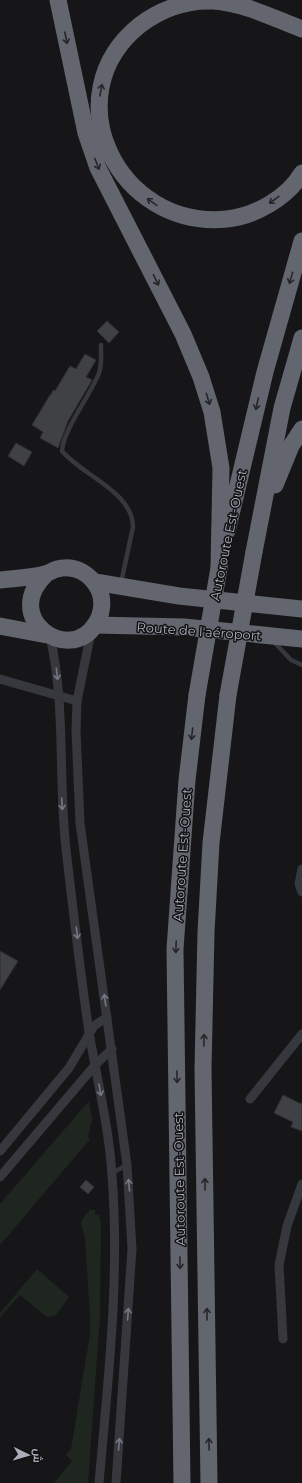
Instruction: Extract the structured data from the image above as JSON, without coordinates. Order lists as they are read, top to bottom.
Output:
{
  "streets": {
    "highway": ["Autoroute Est-Ouest", "Route de l'aéroport"]
  },
  "north": "right"
}
